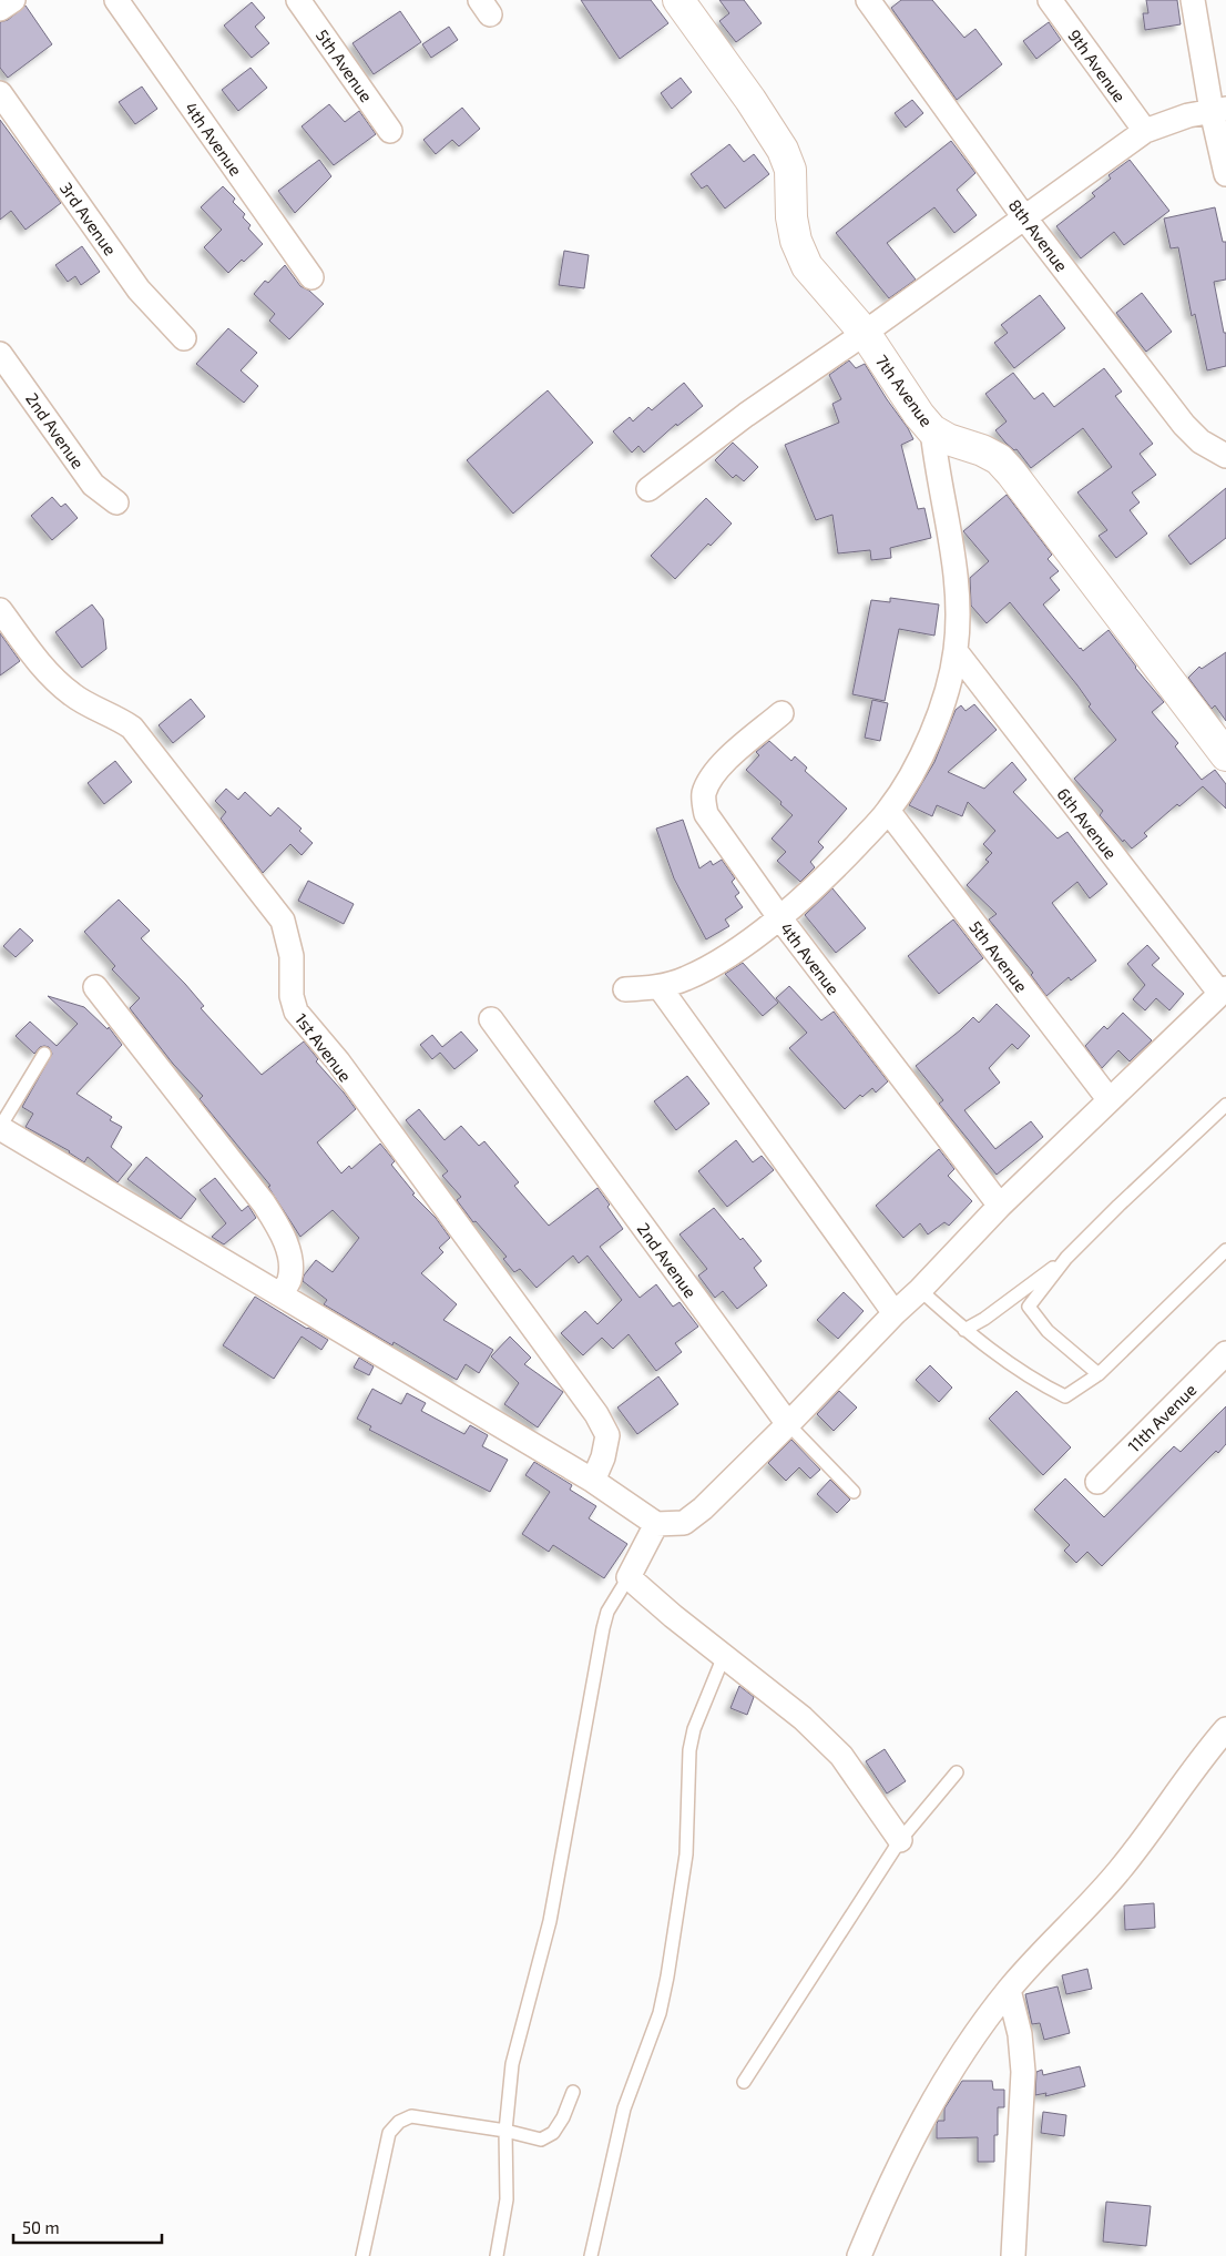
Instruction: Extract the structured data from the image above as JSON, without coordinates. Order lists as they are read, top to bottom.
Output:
{
  "streets": {
    "street": [
      "5th Avenue",
      "9th Avenue",
      "4th Avenue",
      "3rd Avenue",
      "8th Avenue",
      "7th Avenue",
      "2nd Avenue",
      "6th Avenue",
      "1st Avenue",
      "11th Avenue"
    ]
  },
  "scale_bar": "50 m"
}
